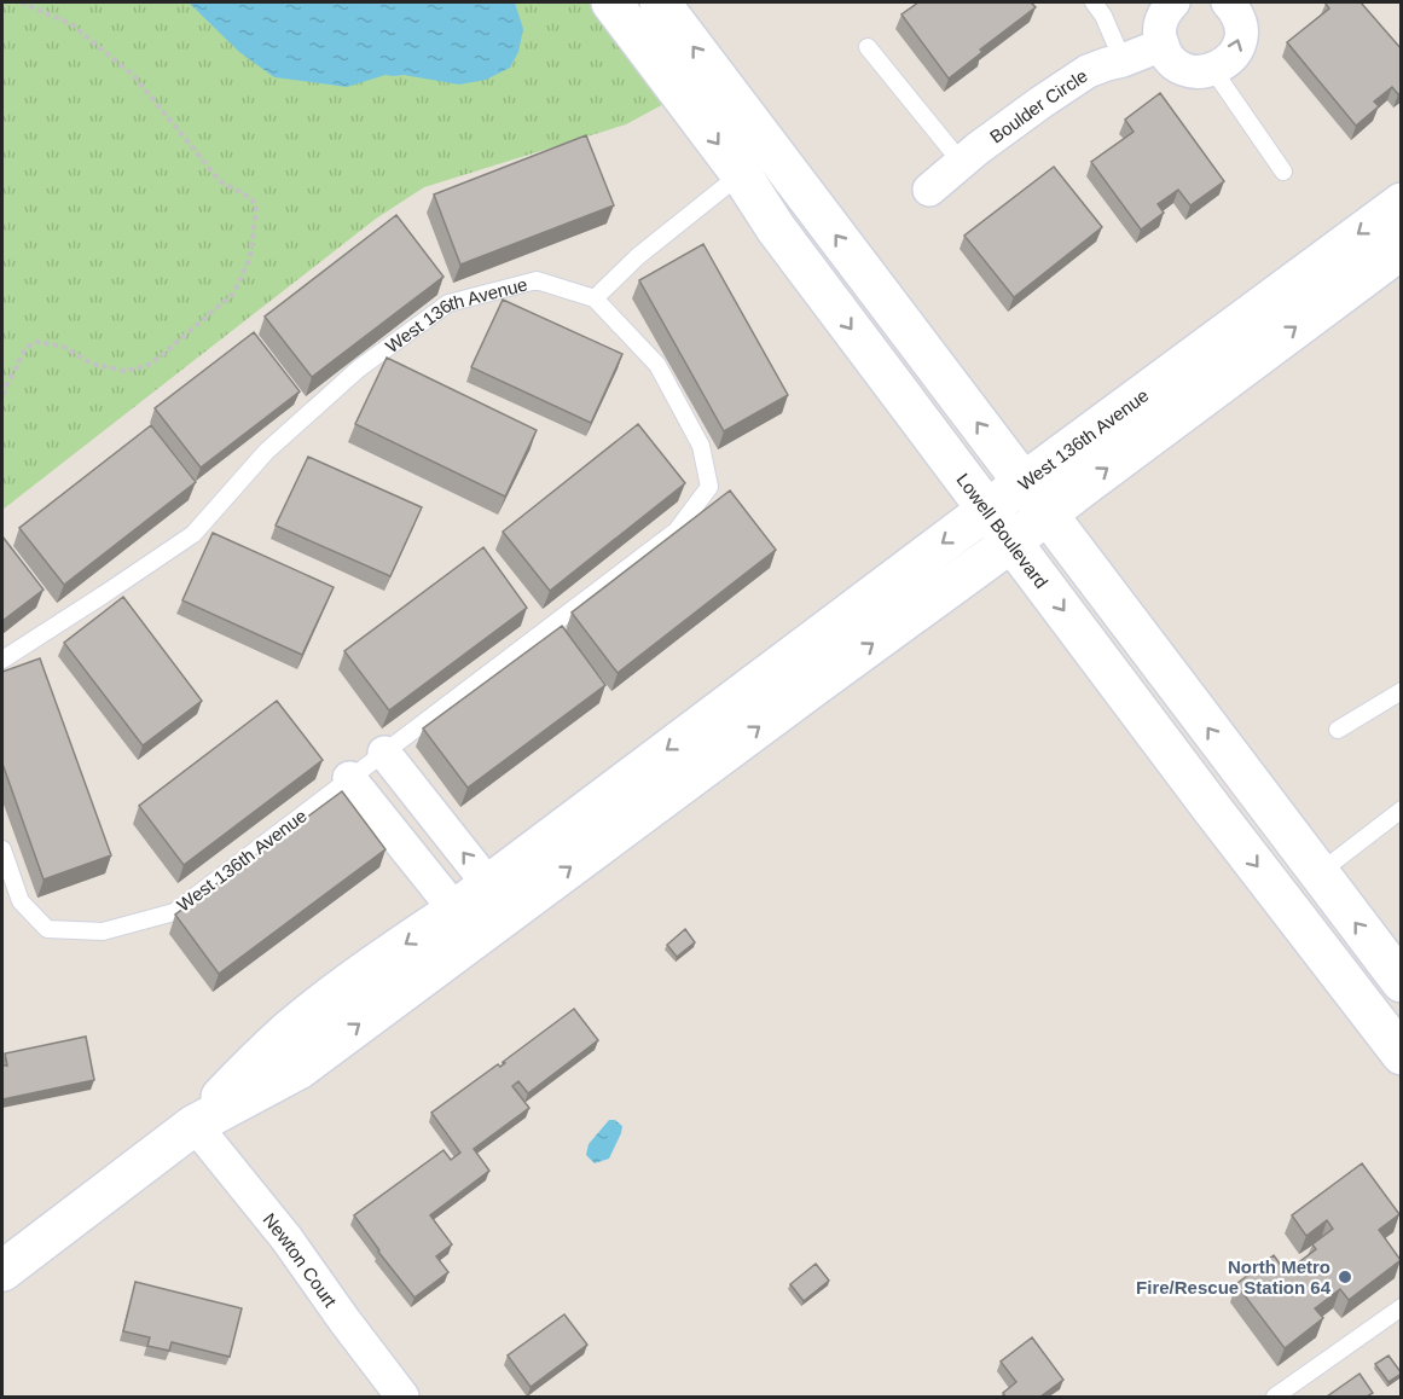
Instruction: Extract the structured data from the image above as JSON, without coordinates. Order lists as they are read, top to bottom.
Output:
{
  "streets": {
    "main road": ["West 136th Avenue", "Lowell Boulevard"],
    "street": ["Boulder Circle", "Newton Court"]
  },
  "crossings": [
    ["West 136th Avenue", "Lowell Boulevard"],
    ["West 136th Avenue", "Newton Court"]
  ],
  "places": ["North Metro Fire/Rescue Station 64"]
}
